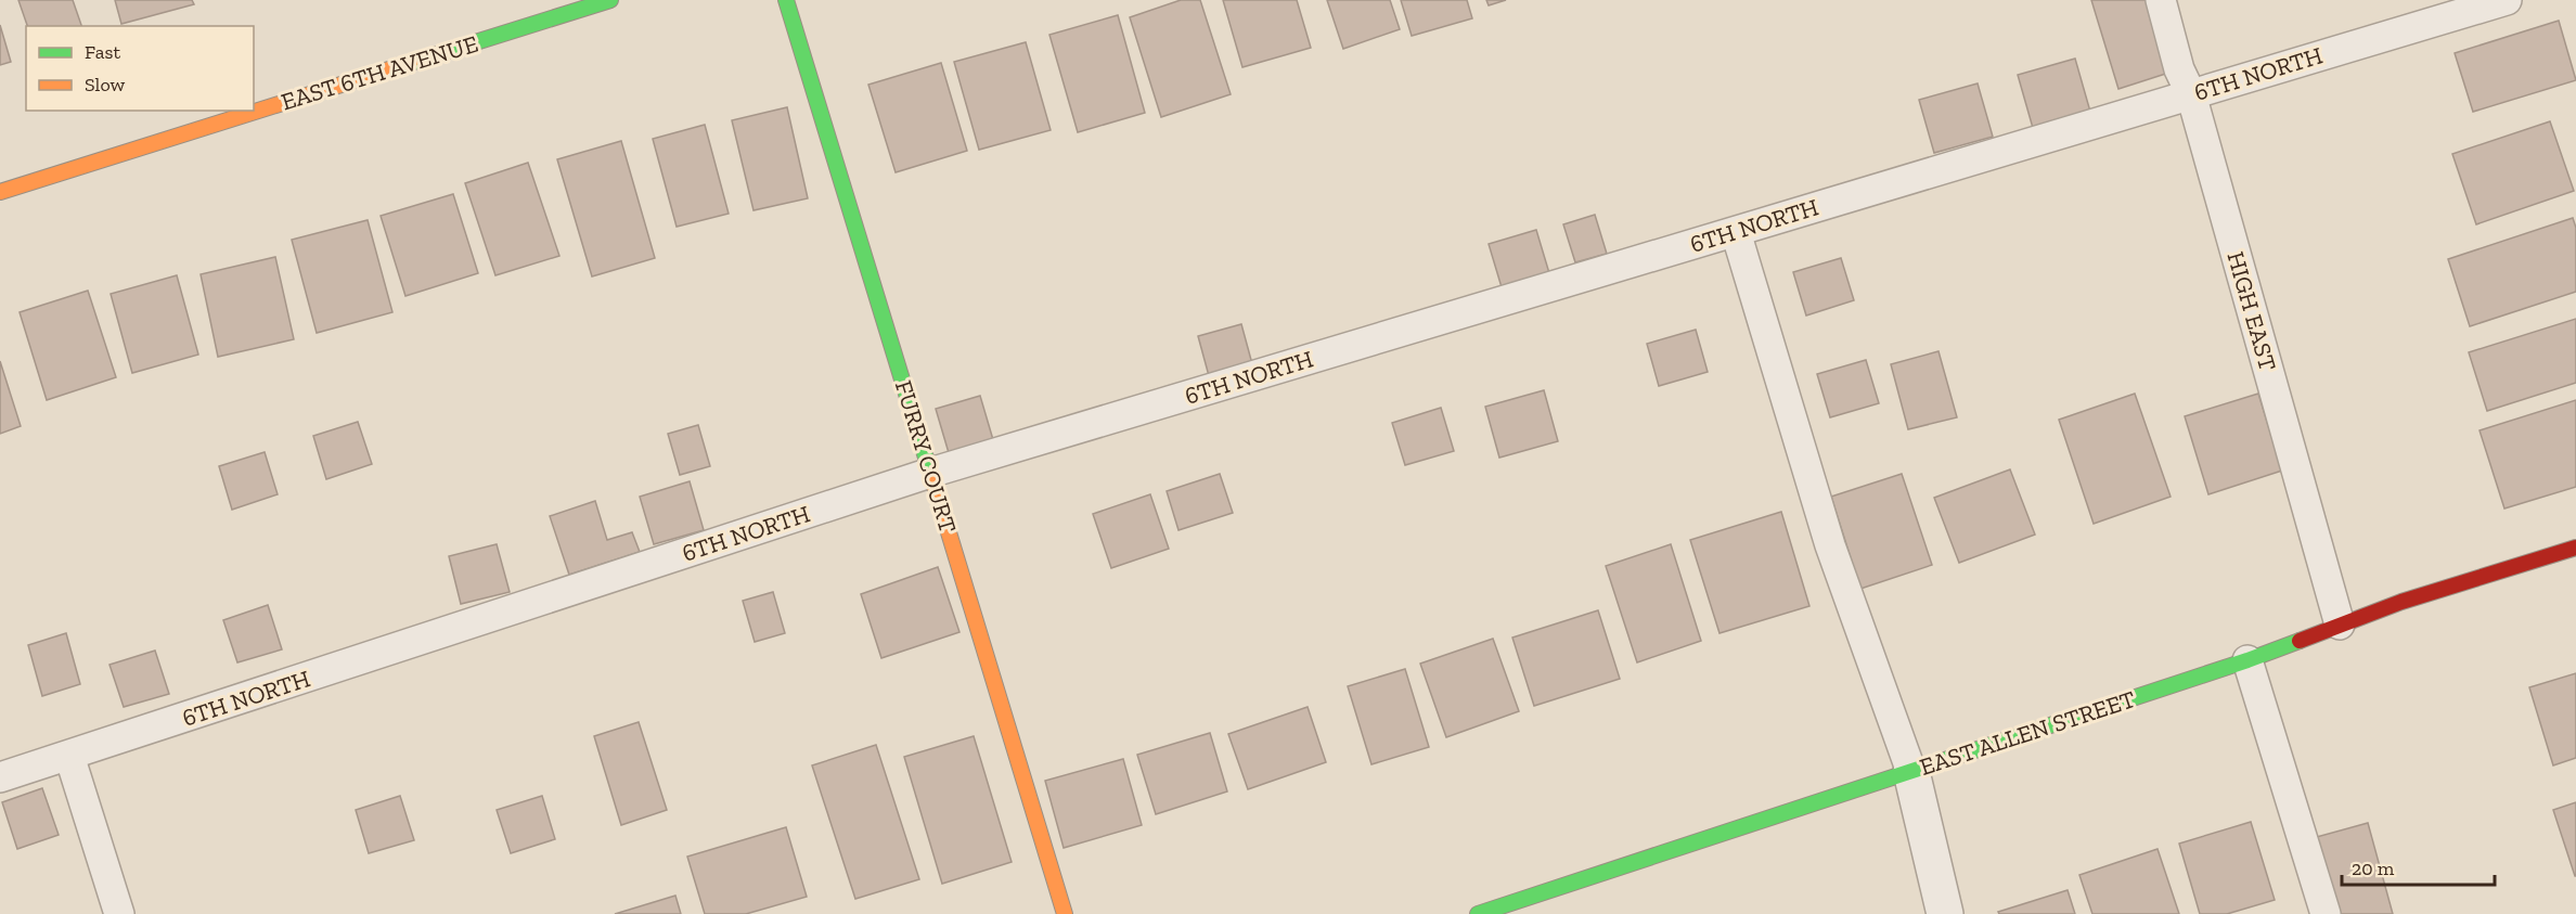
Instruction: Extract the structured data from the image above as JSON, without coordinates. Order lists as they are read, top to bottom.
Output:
{
  "streets": {
    "street": ["EAST 6TH AVENUE", "FURRY COURT", "EAST ALLEN STREET"],
    "lane": ["6TH NORTH", "HIGH EAST"]
  },
  "crossings": [
    ["6TH NORTH", "HIGH EAST"],
    ["6TH NORTH", "FURRY COURT"],
    ["HIGH EAST", "EAST ALLEN STREET"]
  ],
  "legend": ["Fast", "Slow"],
  "scale_bar": "20 m"
}
